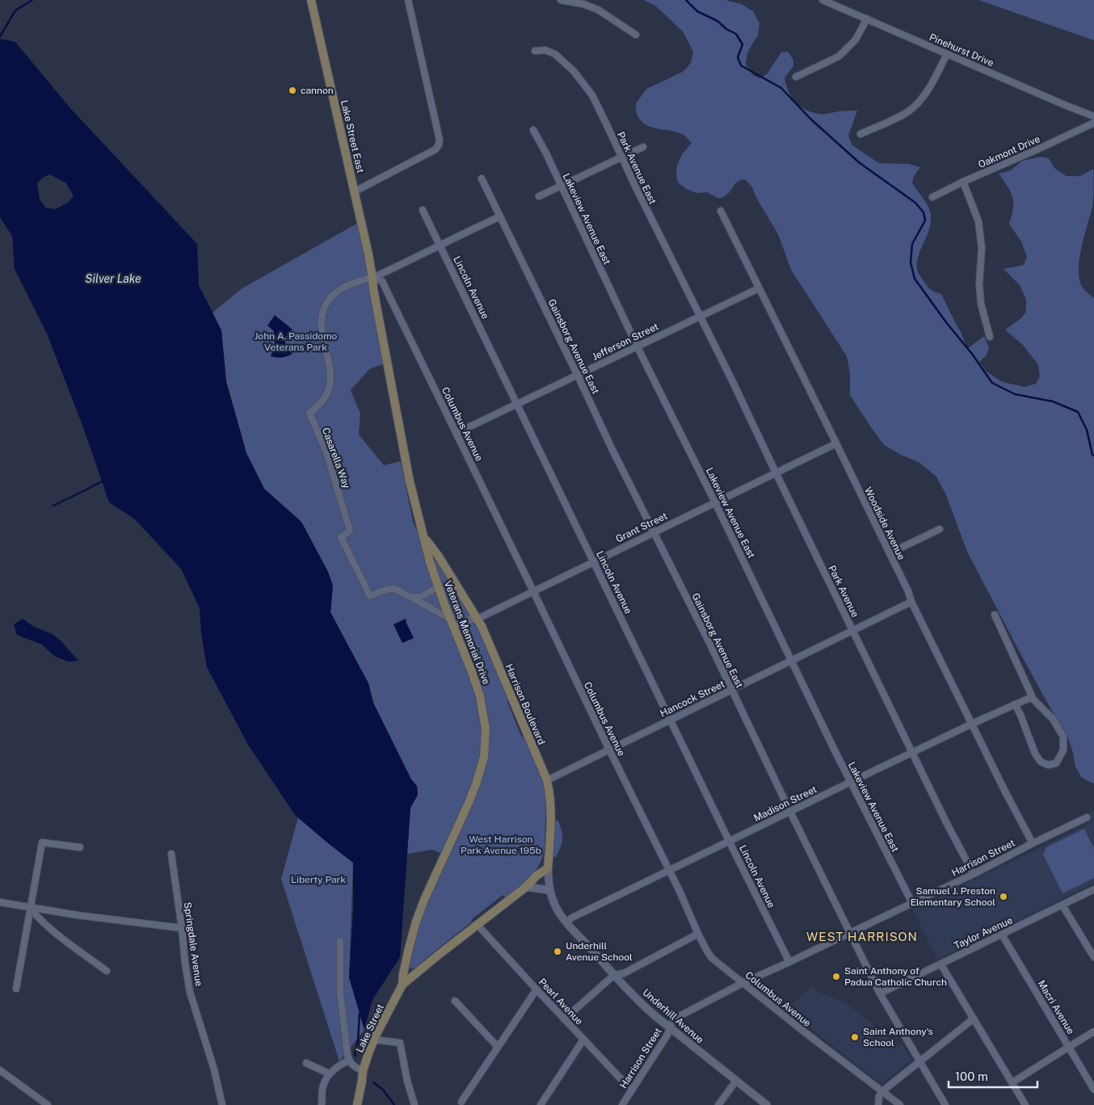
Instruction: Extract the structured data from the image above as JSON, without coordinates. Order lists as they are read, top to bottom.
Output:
{
  "streets": {
    "main road": [
      "Lake Street East",
      "Veterans Memorial Drive",
      "Harrison Boulevard",
      "Lake Street"
    ],
    "street": [
      "Pinehurst Drive",
      "Oakmont Drive",
      "Park Avenue East",
      "Lakeview Avenue East",
      "Lincoln Avenue",
      "Jefferson Street",
      "Gainsborg Avenue East",
      "Columbus Avenue",
      "Casarella Way",
      "Woodside Avenue",
      "Grant Street",
      "Park Avenue",
      "Hancock Street",
      "Madison Street",
      "Harrison Street",
      "Taylor Avenue",
      "Springdale Avenue",
      "Pearl Avenue",
      "Macri Avenue",
      "Underhill Avenue"
    ]
  },
  "crossings": [
    ["Lake Street East", "Columbus Avenue"],
    ["Lake Street East", "Casarella Way"],
    ["Lake Street East", "Veterans Memorial Drive"],
    ["Park Avenue East", "Jefferson Street"],
    ["Park Avenue East", "Park Avenue"],
    ["Lakeview Avenue East", "Jefferson Street"],
    ["Lakeview Avenue East", "Grant Street"],
    ["Lakeview Avenue East", "Hancock Street"],
    ["Lakeview Avenue East", "Madison Street"],
    ["Lakeview Avenue East", "Harrison Street"],
    ["Lincoln Avenue", "Jefferson Street"],
    ["Lincoln Avenue", "Casarella Way"],
    ["Lincoln Avenue", "Grant Street"],
    ["Lincoln Avenue", "Hancock Street"],
    ["Lincoln Avenue", "Madison Street"],
    ["Lincoln Avenue", "Harrison Street"],
    ["Jefferson Street", "Gainsborg Avenue East"],
    ["Jefferson Street", "Columbus Avenue"],
    ["Jefferson Street", "Woodside Avenue"],
    ["Jefferson Street", "Park Avenue"],
    ["Gainsborg Avenue East", "Casarella Way"],
    ["Gainsborg Avenue East", "Grant Street"],
    ["Gainsborg Avenue East", "Hancock Street"],
    ["Gainsborg Avenue East", "Madison Street"],
    ["Gainsborg Avenue East", "Harrison Street"],
    ["Gainsborg Avenue East", "Taylor Avenue"],
    ["Columbus Avenue", "Casarella Way"],
    ["Columbus Avenue", "Grant Street"],
    ["Columbus Avenue", "Veterans Memorial Drive"],
    ["Columbus Avenue", "Hancock Street"],
    ["Columbus Avenue", "Madison Street"],
    ["Columbus Avenue", "Harrison Street"],
    ["Casarella Way", "Veterans Memorial Drive"],
    ["Woodside Avenue", "Grant Street"],
    ["Woodside Avenue", "Hancock Street"],
    ["Woodside Avenue", "Madison Street"],
    ["Woodside Avenue", "Harrison Street"],
    ["Grant Street", "Park Avenue"],
    ["Grant Street", "Veterans Memorial Drive"],
    ["Grant Street", "Harrison Boulevard"],
    ["Park Avenue", "Hancock Street"],
    ["Park Avenue", "Madison Street"],
    ["Park Avenue", "Harrison Street"],
    ["Veterans Memorial Drive", "Harrison Boulevard"],
    ["Veterans Memorial Drive", "Lake Street"],
    ["Hancock Street", "Harrison Boulevard"],
    ["Harrison Boulevard", "Underhill Avenue"],
    ["Madison Street", "Underhill Avenue"],
    ["Harrison Street", "Pearl Avenue"],
    ["Harrison Street", "Underhill Avenue"],
    ["Taylor Avenue", "Macri Avenue"]
  ],
  "districts": ["WEST HARRISON"],
  "water": ["Silver Lake"],
  "parks": ["John A. Passidomo Veterans Park", "West Harrison Park Avenue 195b", "Liberty Park"],
  "places": [
    "cannon",
    "Samuel J. Preston Elementary School",
    "Underhill Avenue School",
    "Saint Anthony of Padua Catholic Church",
    "Saint Anthony's School"
  ],
  "scale_bar": "100 m"
}
